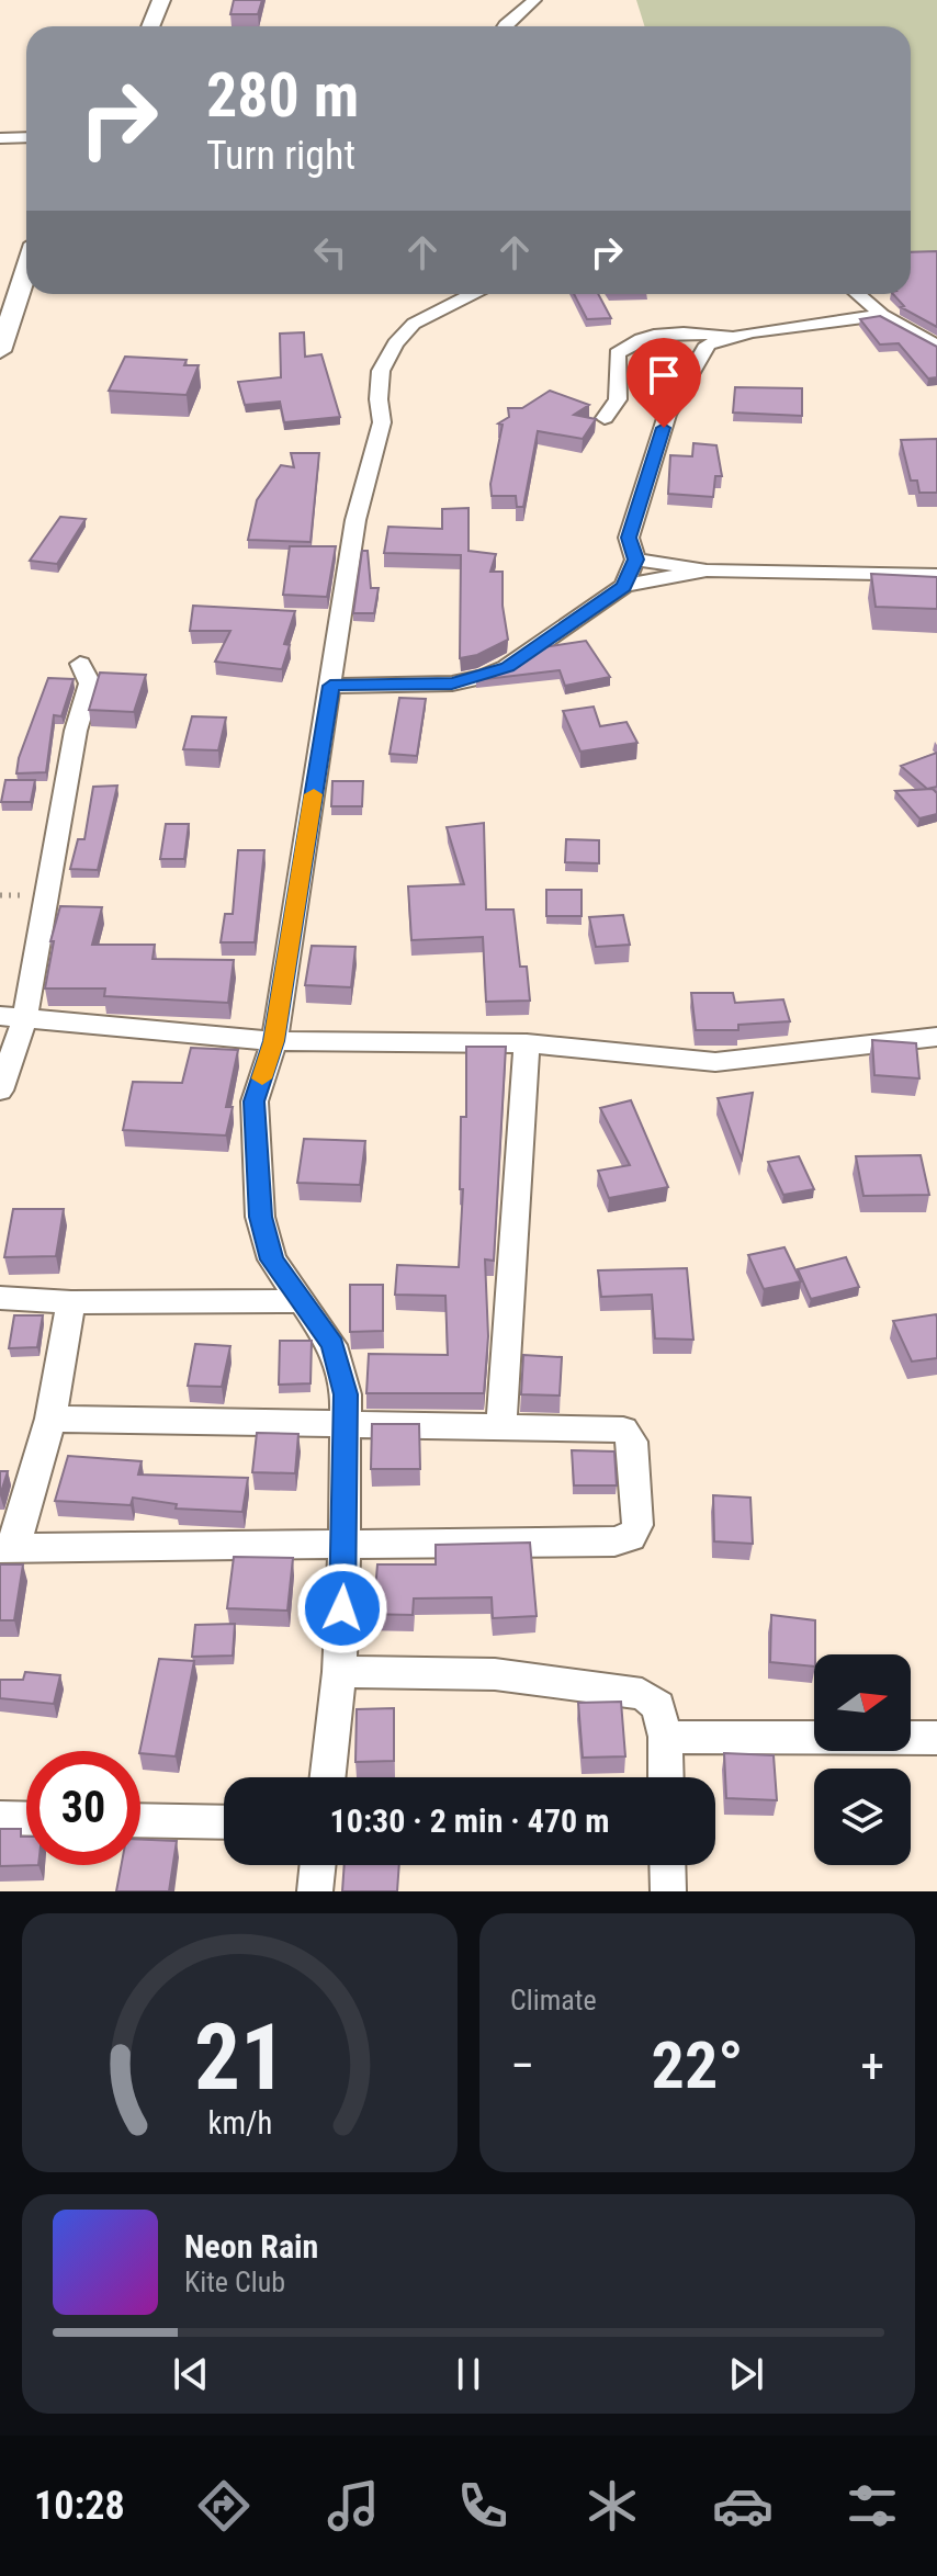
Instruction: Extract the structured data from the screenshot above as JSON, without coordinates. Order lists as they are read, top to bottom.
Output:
{
  "north": "right",
  "page": {
    "turn": ["280 m", "Turn right"],
    "limit": "30",
    "trip": "10:30 · 2 min · 470 m",
    "tile": "Climate",
    "heat": ["−", "22°", "+"],
    "song": ["Neon Rain", "Kite Club"],
    "tabs": "10:28",
    "gauge": ["21", "km/h"]
  }
}
